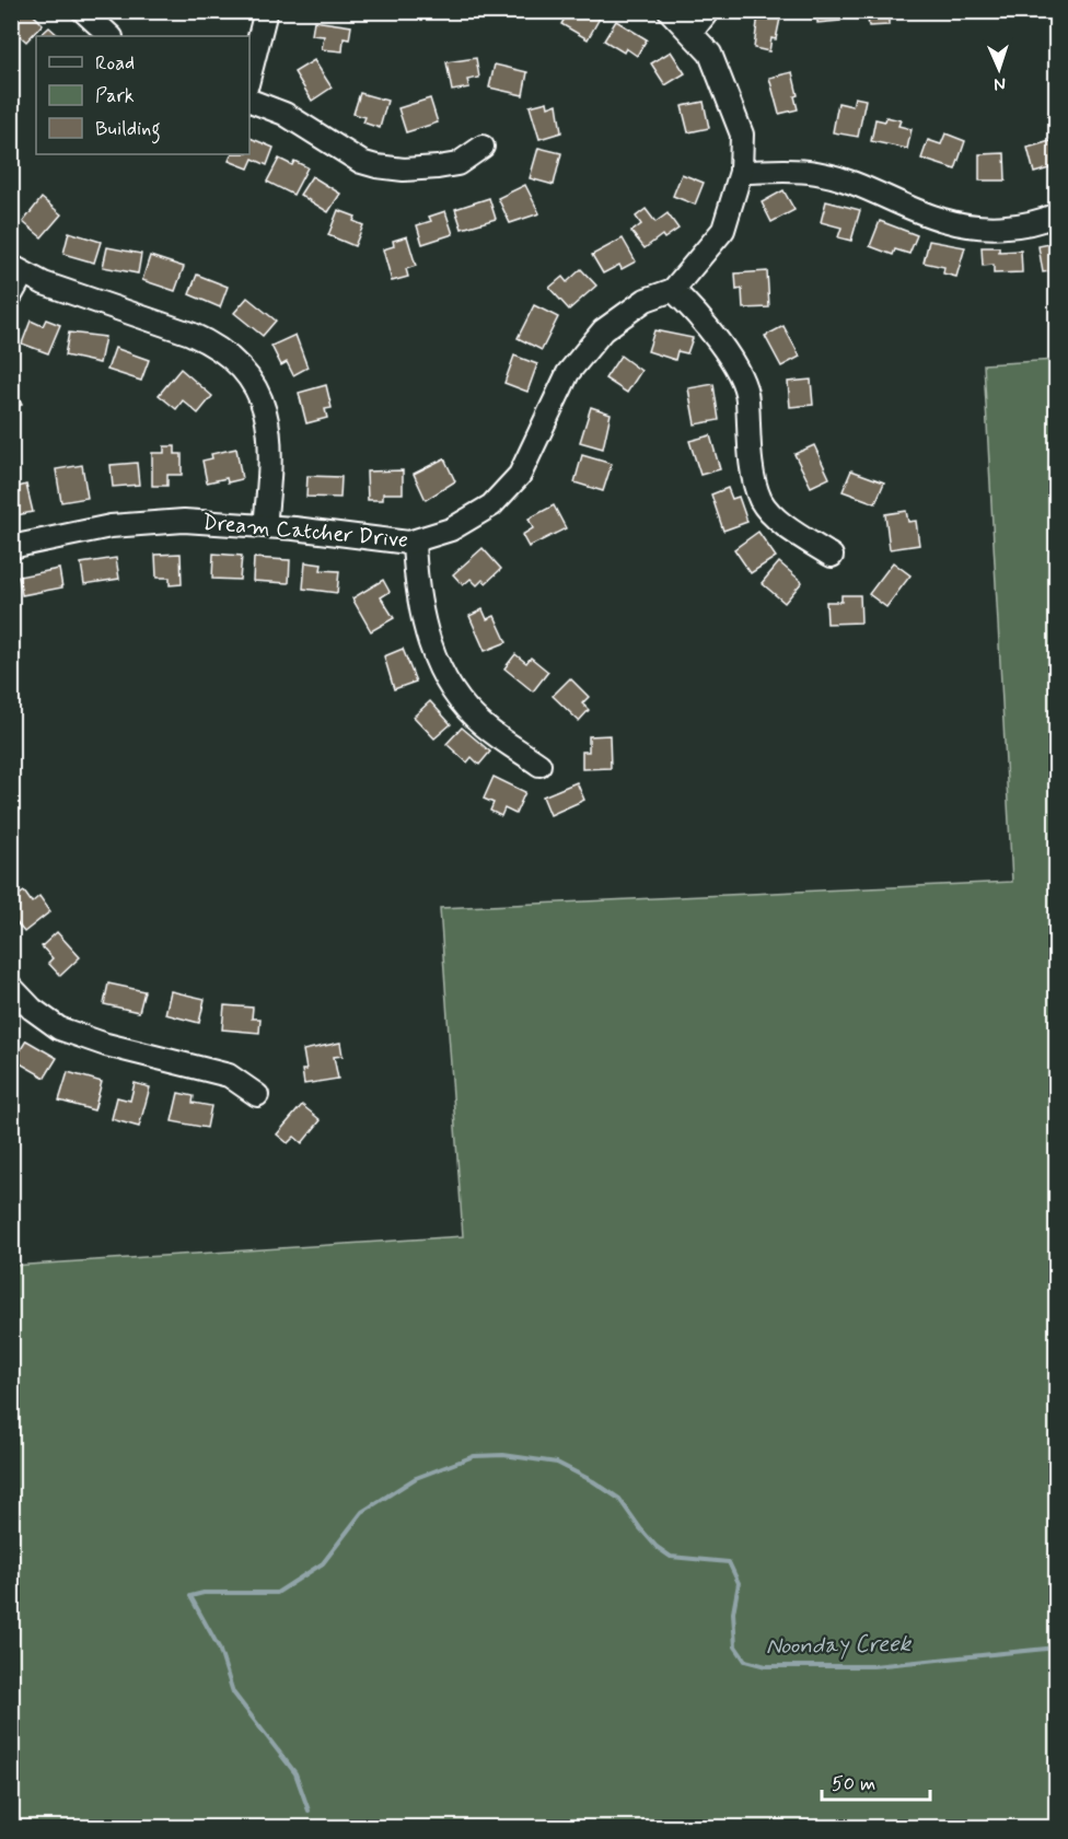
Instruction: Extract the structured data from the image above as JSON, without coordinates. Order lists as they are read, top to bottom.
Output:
{
  "streets": {
    "street": ["Dream Catcher Drive"]
  },
  "water": ["Noonday Creek"],
  "legend": ["Road", "Park", "Building"],
  "scale_bar": "50 m",
  "north": "bottom"
}
